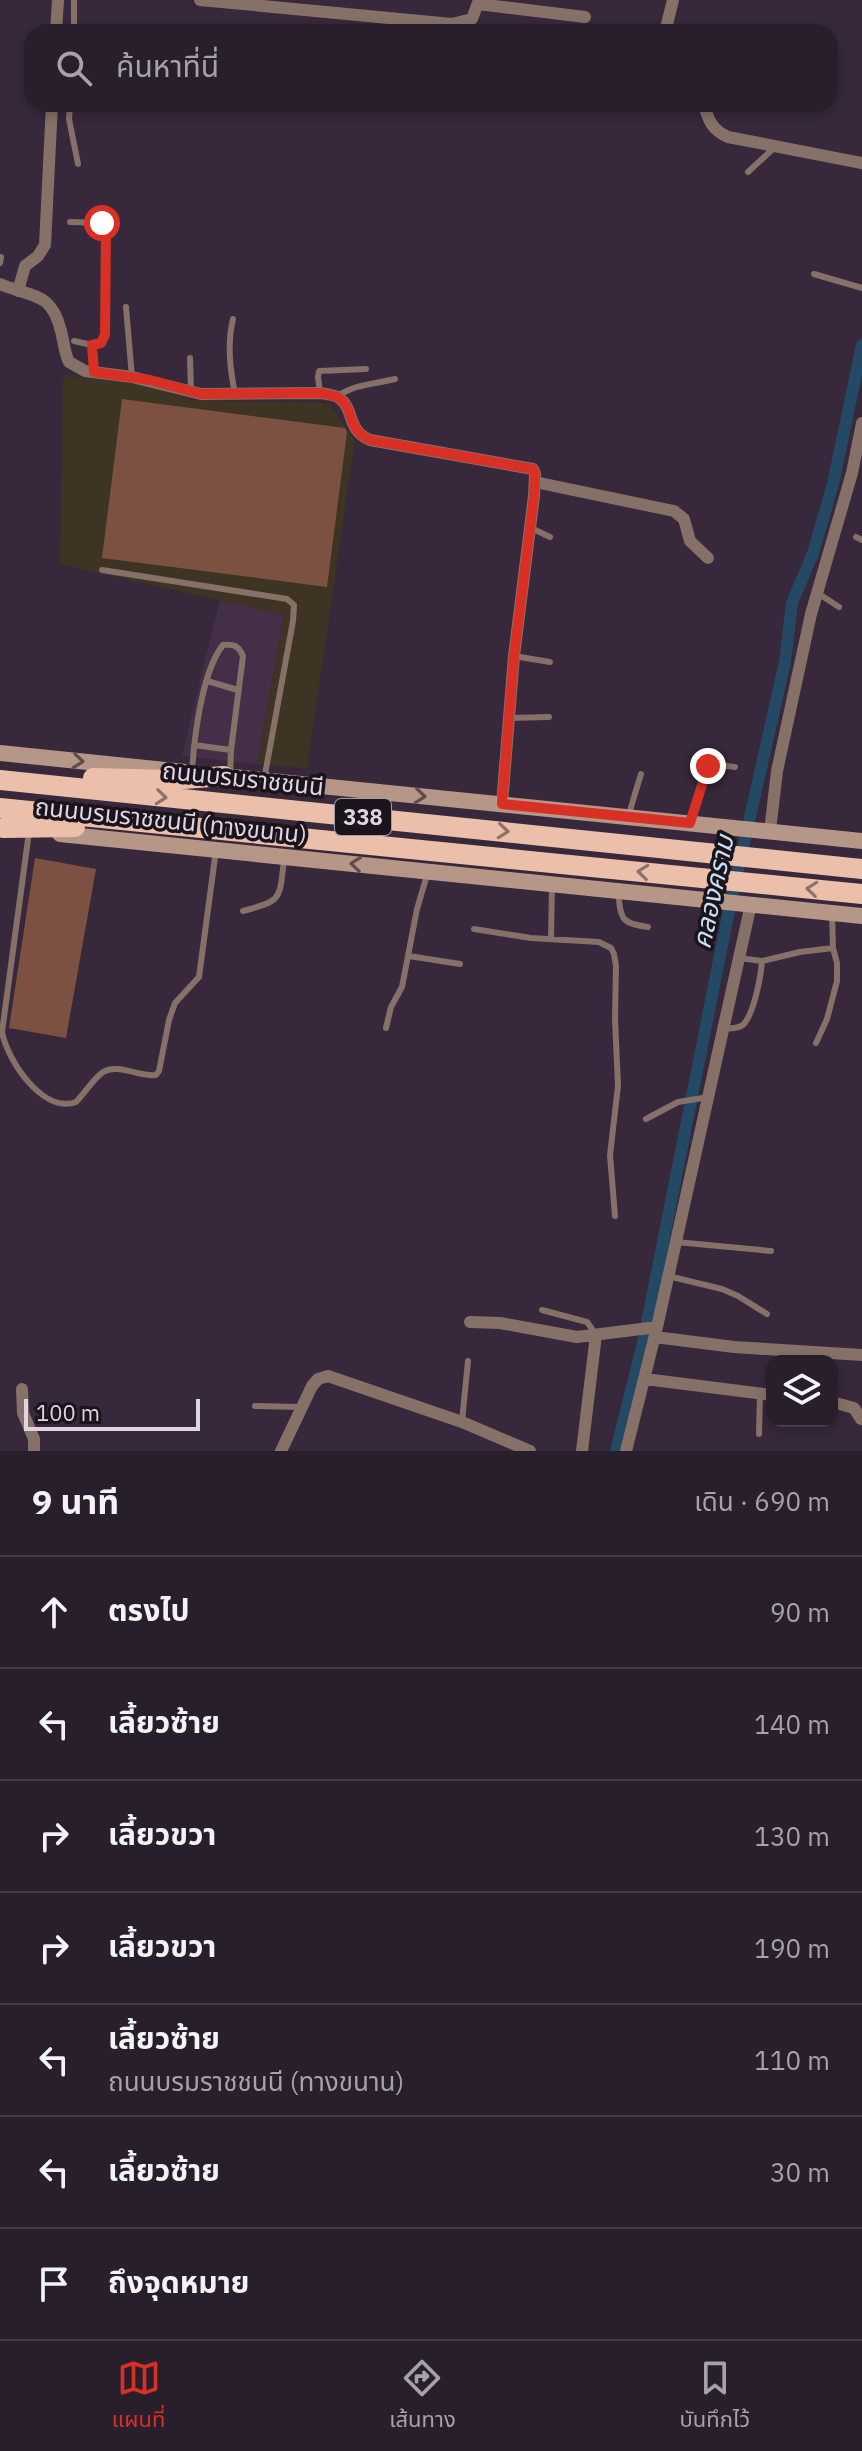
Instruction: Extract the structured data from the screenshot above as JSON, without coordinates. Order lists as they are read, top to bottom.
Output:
{
  "streets": {
    "highway": ["ถนนบรมราชชนนี", "338"],
    "main road": ["ถนนบรมราชชนนี (ทางขนาน)"]
  },
  "crossings": [
    ["338", "ถนนบรมราชชนนี (ทางขนาน)"]
  ],
  "water": ["คลองคราม"],
  "scale_bar": "100 m",
  "page": {
    "search": "ค้นหาที่นี่",
    "scale": "100 m",
    "heading": ["9 นาที", "เดิน · 690 m"],
    "list": [
      ["ตรงไป", "90 m"],
      ["เลี้ยวซ้าย", "140 m"],
      ["เลี้ยวขวา", "130 m"],
      ["เลี้ยวขวา", "190 m"],
      ["เลี้ยวซ้าย", "ถนนบรมราชชนนี (ทางขนาน)", "110 m"],
      ["เลี้ยวซ้าย", "30 m"],
      "ถึงจุดหมาย"
    ],
    "nav": ["แผนที่", "เส้นทาง", "บันทึกไว้"]
  }
}
